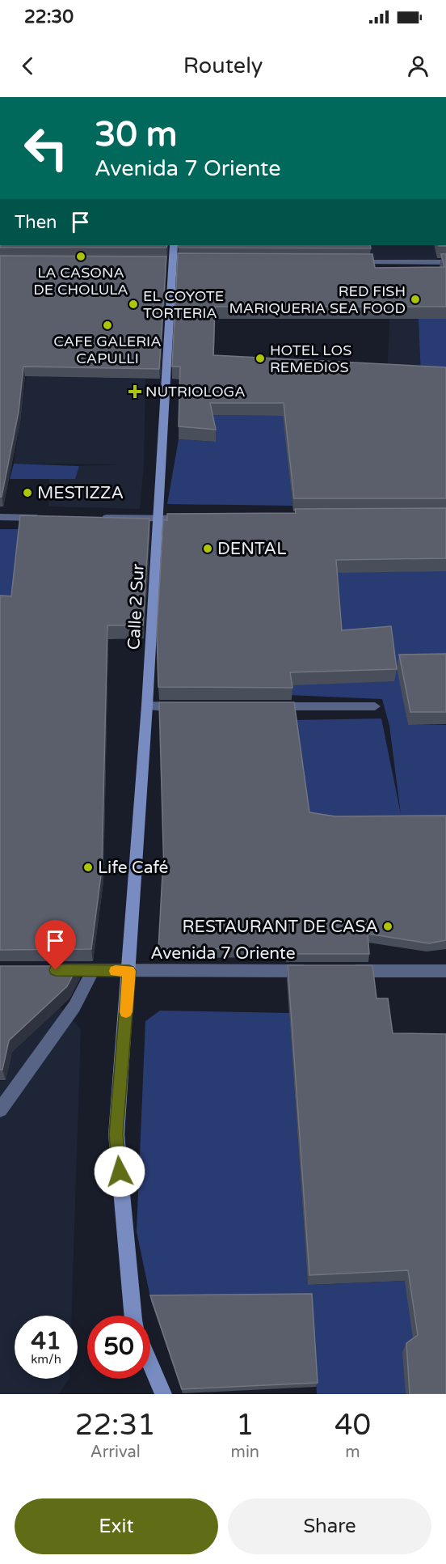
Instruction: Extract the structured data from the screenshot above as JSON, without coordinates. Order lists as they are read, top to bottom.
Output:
{
  "streets": {
    "main road": ["Calle 2 Sur"],
    "street": ["Avenida 7 Oriente"]
  },
  "crossings": [
    ["Calle 2 Sur", "Avenida 7 Oriente"]
  ],
  "places": {
    "other": [
      "LA CASONA DE CHOLULA",
      "RED FISH MARIQUERIA SEA FOOD",
      "EL COYOTE TORTERIA",
      "CAFE GALERIA CAPULLI",
      "HOTEL LOS REMEDIOS",
      "MESTIZZA",
      "DENTAL",
      "Life Café",
      "RESTAURANT DE CASA"
    ],
    "health": ["NUTRIOLOGA"]
  },
  "page": {
    "status": "22:30",
    "header": "Routely",
    "turn": ["30 m", "Avenida 7 Oriente"],
    "then": "Then",
    "speed": "41 km/h",
    "limit": "50",
    "eta": [
      "22:31",
      "Arrival",
      "1",
      "min",
      "40",
      "m"
    ],
    "buttons": ["Exit", "Share"]
  }
}
